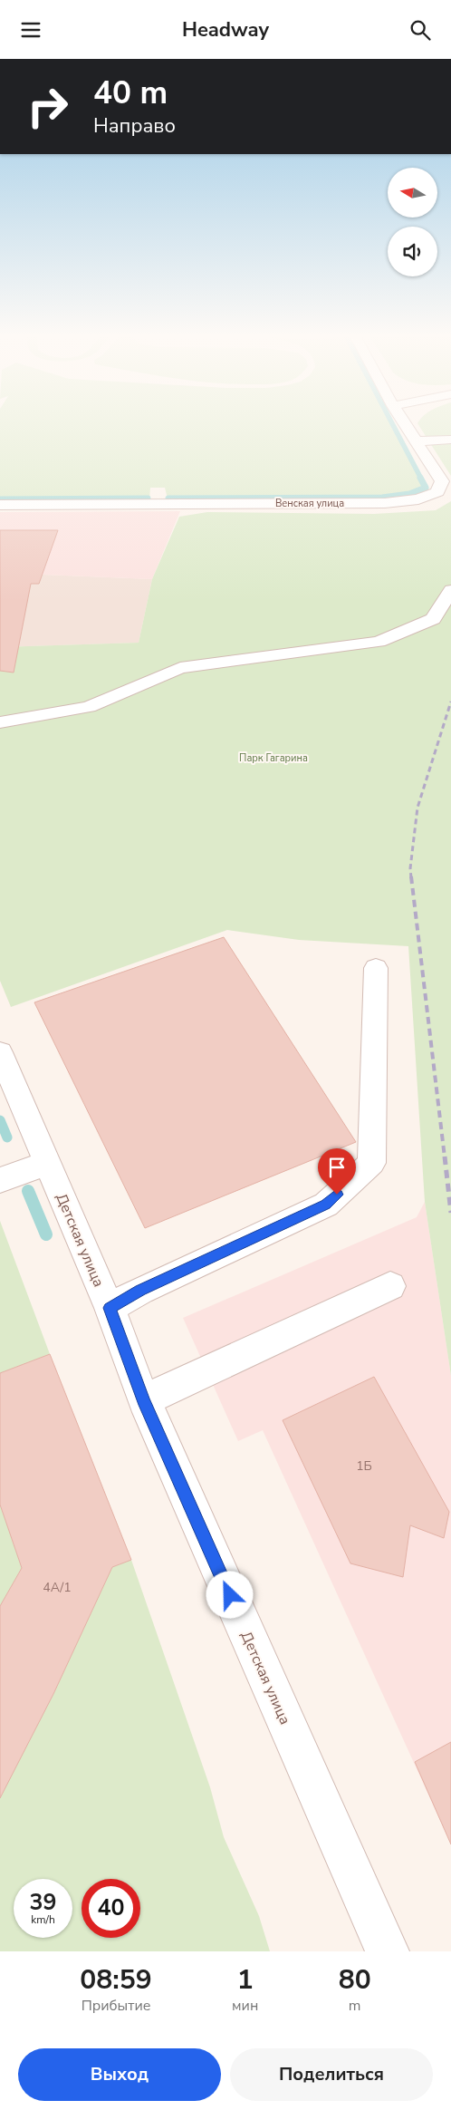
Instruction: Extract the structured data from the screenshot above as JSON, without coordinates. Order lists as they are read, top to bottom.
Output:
{
  "streets": {
    "street": ["Венская улица", "Детская улица"]
  },
  "parks": ["Парк Гагарина"],
  "house_numbers": ["1Б", "4А/1"],
  "north": "left",
  "page": {
    "header": "Headway",
    "turn": ["40 m", "Направо"],
    "speed": "39 km/h",
    "limit": "40",
    "eta": [
      "08:59",
      "Прибытие",
      "1",
      "мин",
      "80",
      "m"
    ],
    "buttons": ["Выход", "Поделиться"]
  }
}
